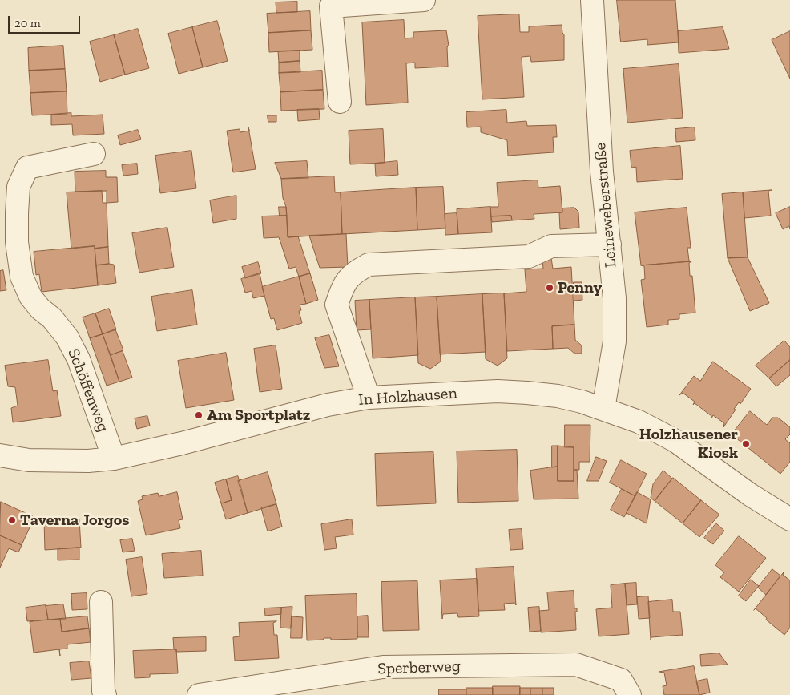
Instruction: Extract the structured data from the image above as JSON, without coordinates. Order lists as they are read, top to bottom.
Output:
{
  "streets": {
    "street": [
      "Leineweberstraße",
      "Schöffenweg",
      "In Holzhausen",
      "Sperberweg"
    ]
  },
  "crossings": [
    ["Leineweberstraße", "In Holzhausen"],
    ["Schöffenweg", "In Holzhausen"]
  ],
  "places": [
    "Penny",
    "Am Sportplatz",
    "Holzhausener Kiosk",
    "Taverna Jorgos"
  ],
  "scale_bar": "20 m"
}
